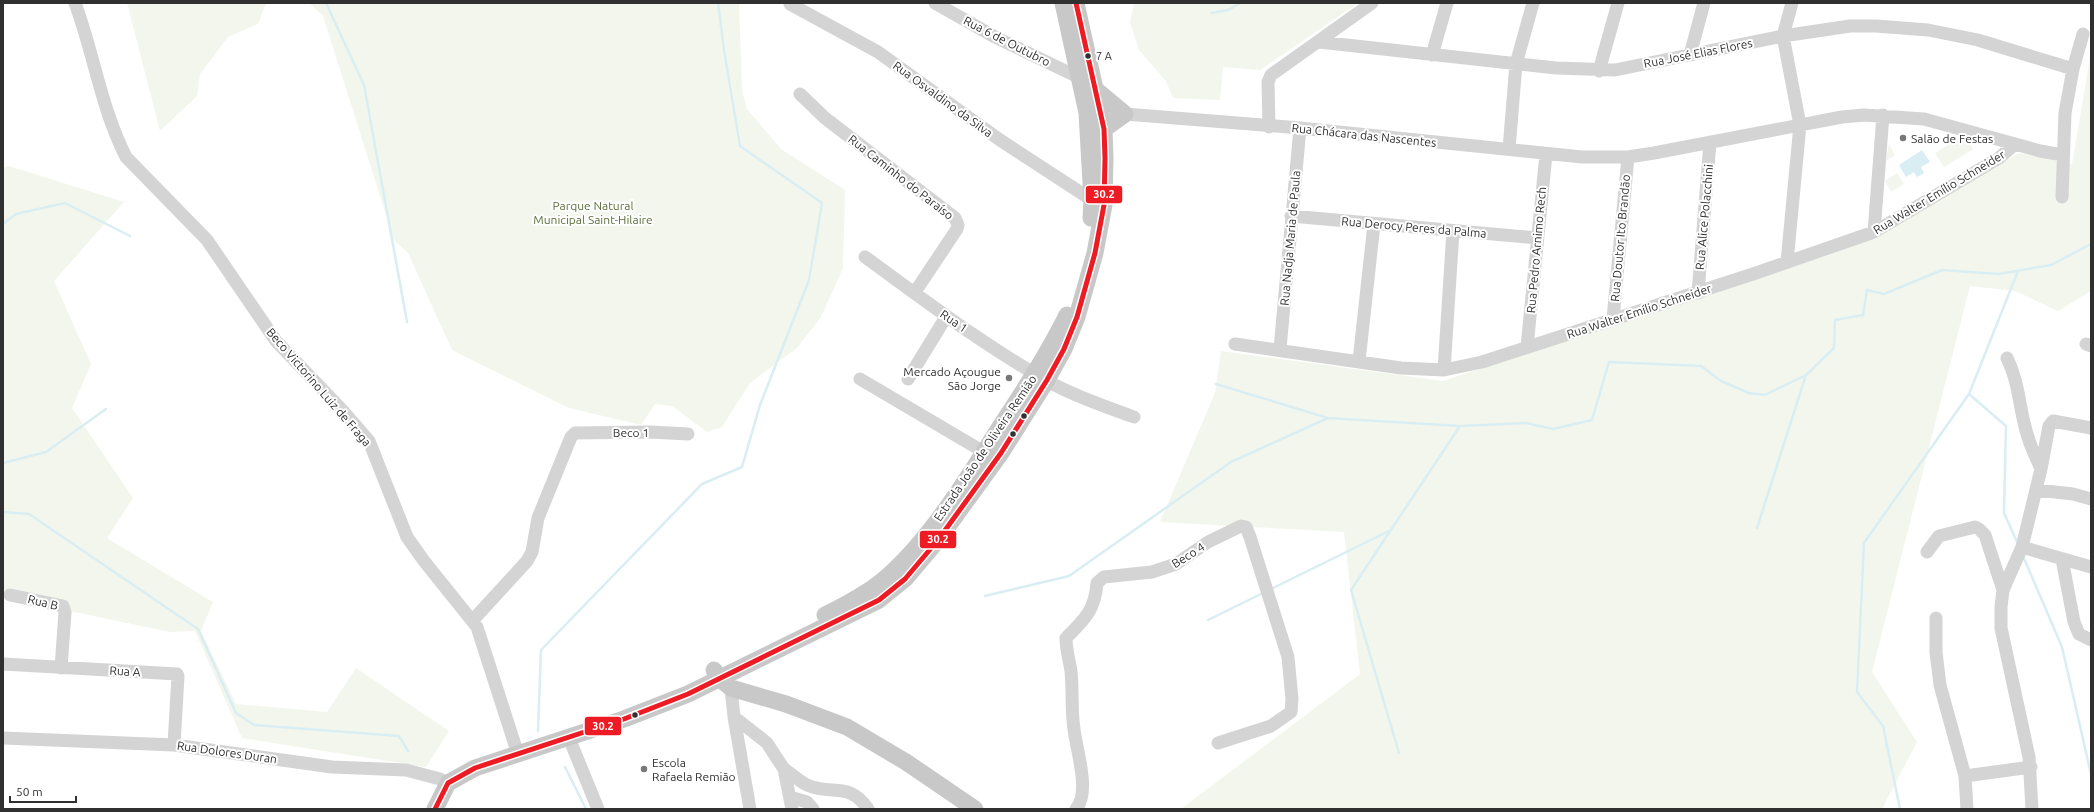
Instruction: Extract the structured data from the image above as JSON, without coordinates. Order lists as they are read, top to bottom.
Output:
{
  "streets": {
    "main road": ["Estrada João de Oliveira Remião"],
    "street": [
      "Rua 6 de Outubro",
      "Rua José Elias Flores",
      "Rua Osvaldino da Silva",
      "Rua Chácara das Nascentes",
      "Rua Caminho do Paraíso",
      "Rua Walter Emílio Schneider",
      "Rua Alice Polacchini",
      "Rua Derocy Peres da Palma",
      "Rua Nadja Maria de Paula",
      "Rua Doutor Ito Brandão",
      "Rua Pedro Arnimo Rech",
      "Rua 1",
      "Beco Victorino Luiz de Fraga",
      "Beco 1",
      "Beco 4",
      "Rua B",
      "Rua A",
      "Rua Dolores Duran"
    ]
  },
  "crossings": [
    ["Rua 6 de Outubro", "Estrada João de Oliveira Remião"],
    ["Rua Osvaldino da Silva", "Estrada João de Oliveira Remião"],
    ["Rua Chácara das Nascentes", "Rua Walter Emílio Schneider"],
    ["Rua Chácara das Nascentes", "Rua Alice Polacchini"],
    ["Rua Chácara das Nascentes", "Rua Nadja Maria de Paula"],
    ["Rua Chácara das Nascentes", "Rua Doutor Ito Brandão"],
    ["Rua Chácara das Nascentes", "Rua Pedro Arnimo Rech"],
    ["Rua Chácara das Nascentes", "Estrada João de Oliveira Remião"],
    ["Rua Caminho do Paraíso", "Rua 1"],
    ["Rua Walter Emílio Schneider", "Rua Alice Polacchini"],
    ["Rua Walter Emílio Schneider", "Rua Nadja Maria de Paula"],
    ["Rua Walter Emílio Schneider", "Rua Doutor Ito Brandão"],
    ["Rua Walter Emílio Schneider", "Rua Pedro Arnimo Rech"],
    ["Rua Derocy Peres da Palma", "Rua Nadja Maria de Paula"],
    ["Rua Derocy Peres da Palma", "Rua Pedro Arnimo Rech"],
    ["Rua 1", "Estrada João de Oliveira Remião"],
    ["Beco Victorino Luiz de Fraga", "Beco 1"],
    ["Beco Victorino Luiz de Fraga", "Estrada João de Oliveira Remião"],
    ["Estrada João de Oliveira Remião", "Rua Dolores Duran"],
    ["Rua B", "Rua A"],
    ["Rua A", "Rua Dolores Duran"]
  ],
  "parks": ["Parque Natural Municipal Saint-Hilaire"],
  "places": [
    "7 A",
    "Salão de Festas",
    "Mercado Açougue São Jorge",
    "Escola Rafaela Remião"
  ],
  "lines": ["transit line 30.2"],
  "scale_bar": "50 m"
}
